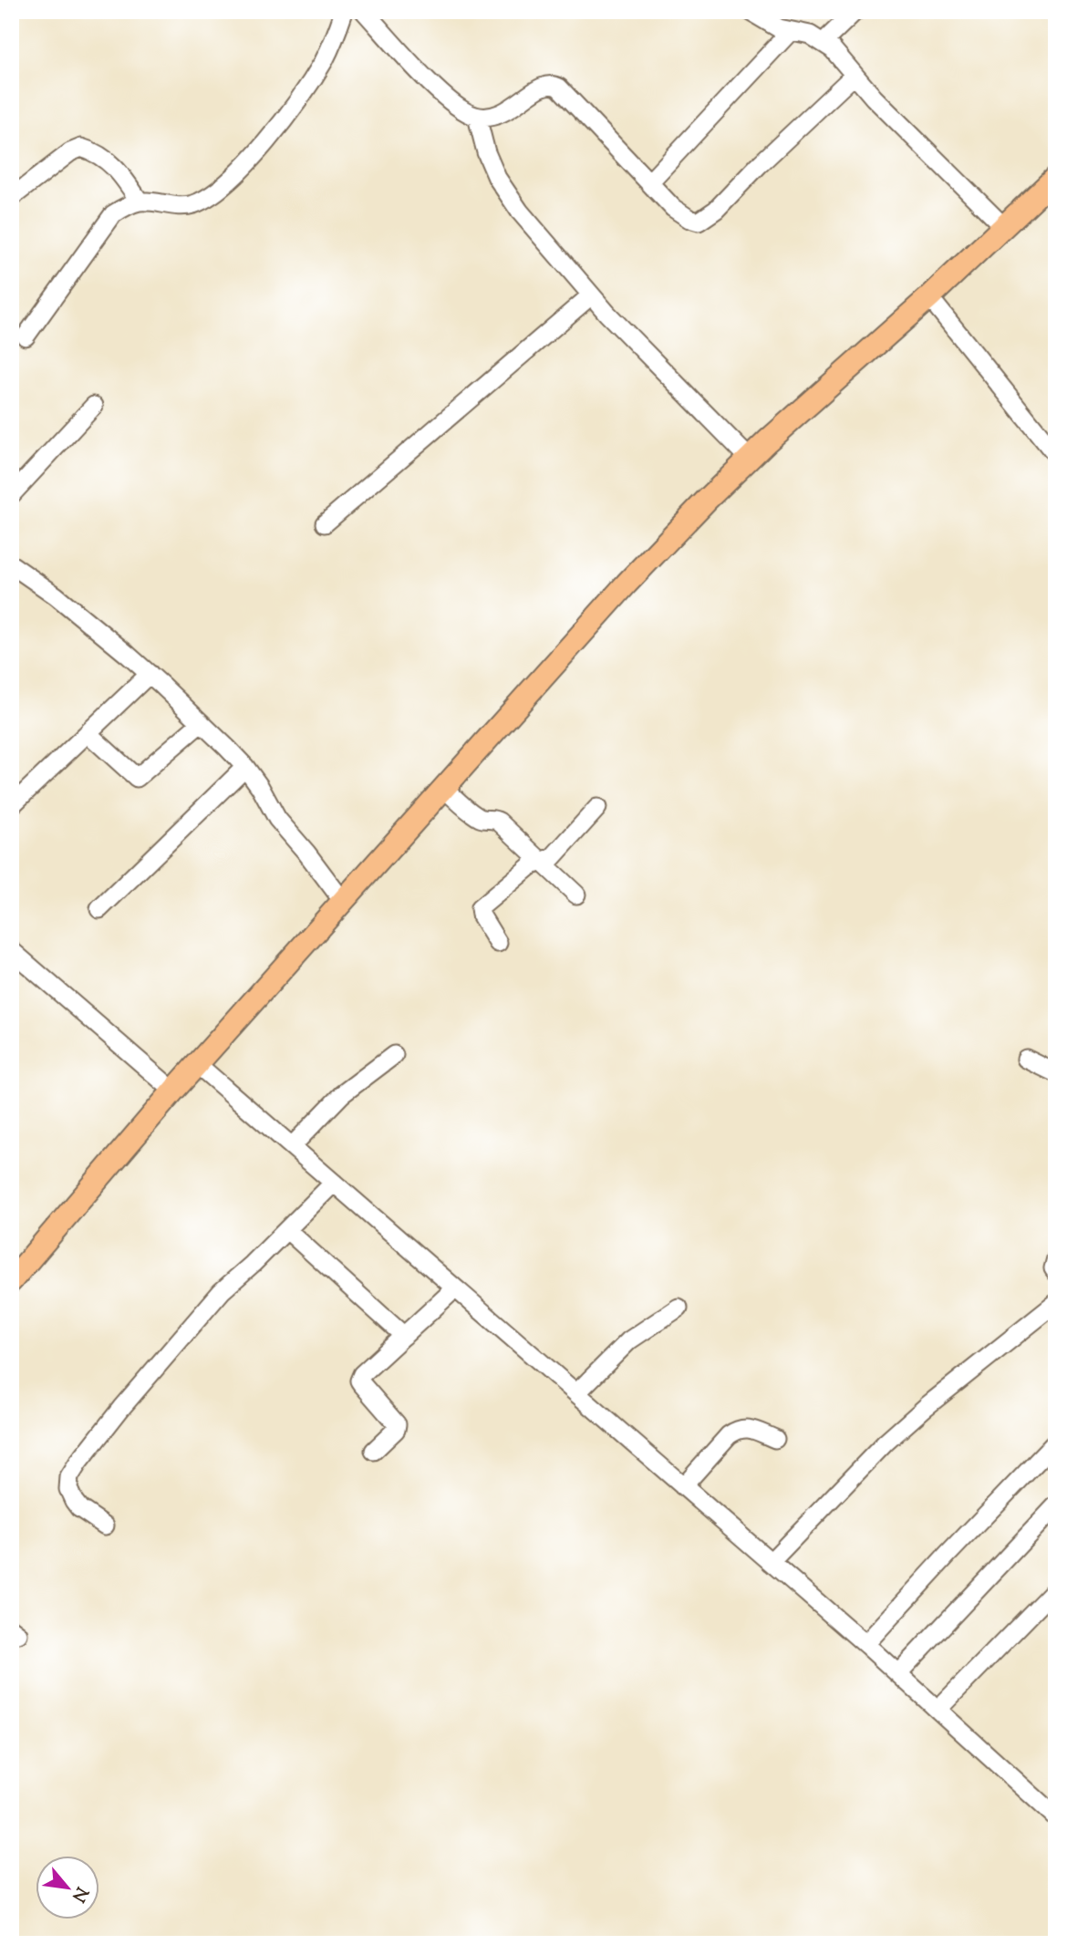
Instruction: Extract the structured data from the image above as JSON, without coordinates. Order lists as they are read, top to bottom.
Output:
{
  "north": "bottom right"
}
